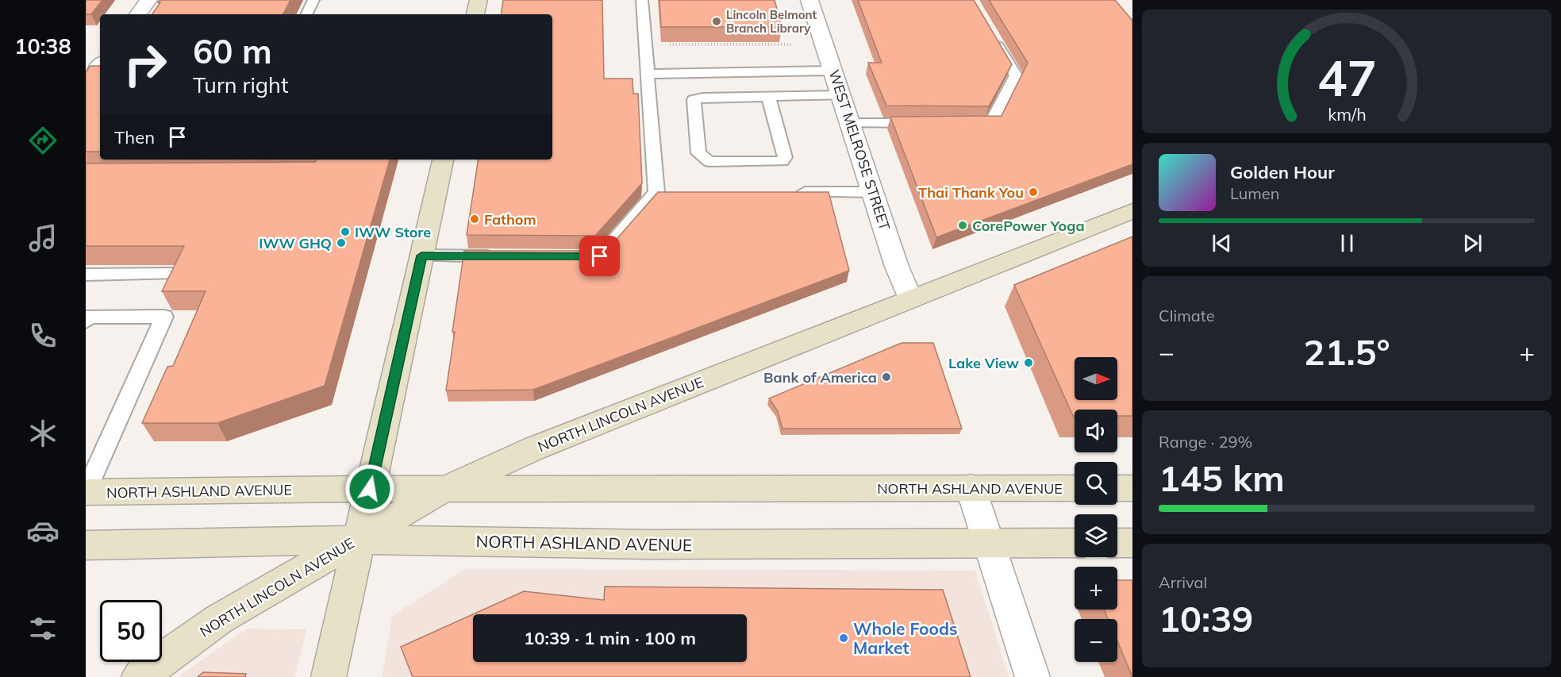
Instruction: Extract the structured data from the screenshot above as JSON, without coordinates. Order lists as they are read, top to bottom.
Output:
{
  "streets": {
    "main road": ["NORTH LINCOLN AVENUE", "NORTH ASHLAND AVENUE"],
    "street": ["WEST MELROSE STREET"]
  },
  "crossings": [
    ["WEST MELROSE STREET", "NORTH LINCOLN AVENUE"],
    ["NORTH LINCOLN AVENUE", "NORTH ASHLAND AVENUE"]
  ],
  "places": [
    "Lincoln Belmont Branch Library",
    "Thai Thank You",
    "Fathom",
    "CorePower Yoga",
    "IWW Store",
    "IWW GHQ",
    "Lake View",
    "Bank of America",
    "Whole Foods Market"
  ],
  "north": "right",
  "page": {
    "tabs": "10:38",
    "turn": ["60 m", "Turn right"],
    "then": "Then",
    "song": ["Golden Hour", "Lumen"],
    "tile": [
      "Climate",
      ["Range · 29%", "145 km"],
      ["Arrival", "10:39"]
    ],
    "heat": ["−", "21.5°", "+"],
    "map_buttons": ["+", "−"],
    "limit": "50",
    "trip": "10:39 · 1 min · 100 m",
    "gauge": ["47", "km/h"]
  }
}
